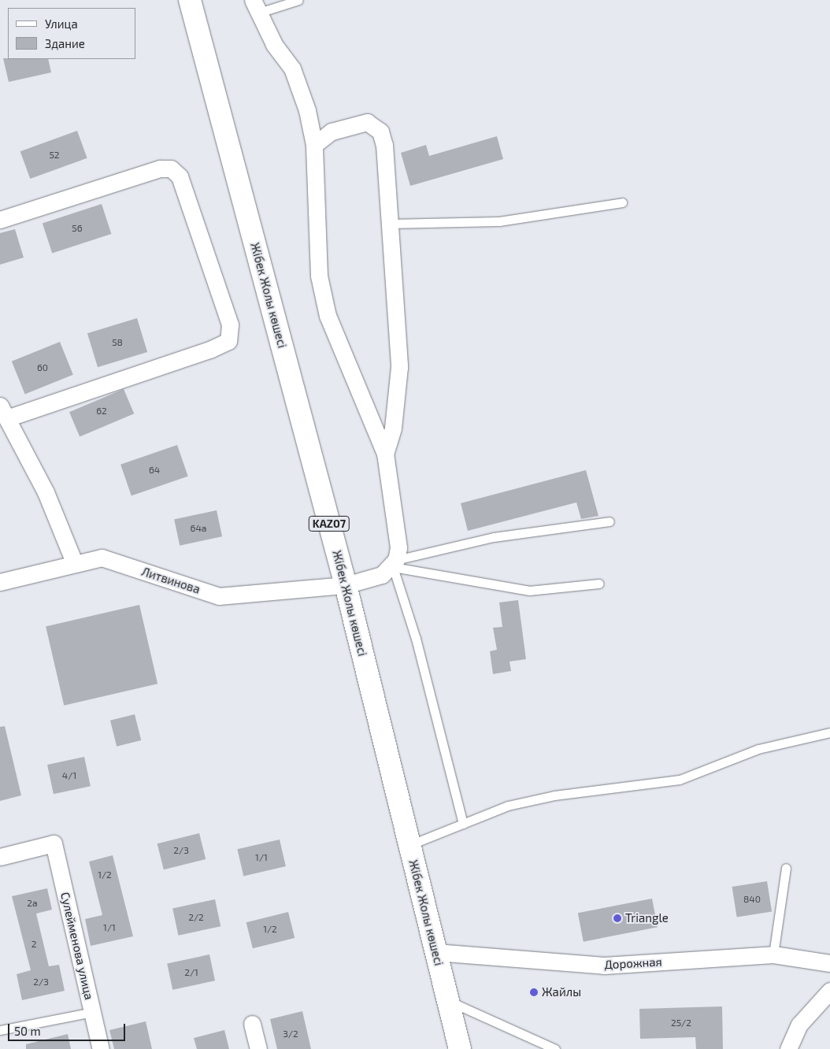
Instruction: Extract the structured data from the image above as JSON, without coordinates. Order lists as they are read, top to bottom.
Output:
{
  "streets": {
    "highway": ["Жібек Жолы көшесі", "KAZ07"],
    "street": ["Литвинова", "Сулейменова улица", "Дорожная"]
  },
  "crossings": [
    ["Жібек Жолы көшесі", "Литвинова"],
    ["Жібек Жолы көшесі", "Дорожная"]
  ],
  "places": ["Triangle", "Жайлы"],
  "house_numbers": [
    "52",
    "56",
    "58",
    "60",
    "62",
    "64",
    "64а",
    "4/1",
    "2/3",
    "1/1",
    "1/2",
    "840",
    "2а",
    "2/2",
    "1/1",
    "1/2",
    "2",
    "2/1",
    "2/3",
    "25/2",
    "3/2"
  ],
  "legend": ["Улица", "Здание"],
  "scale_bar": "50 m"
}
